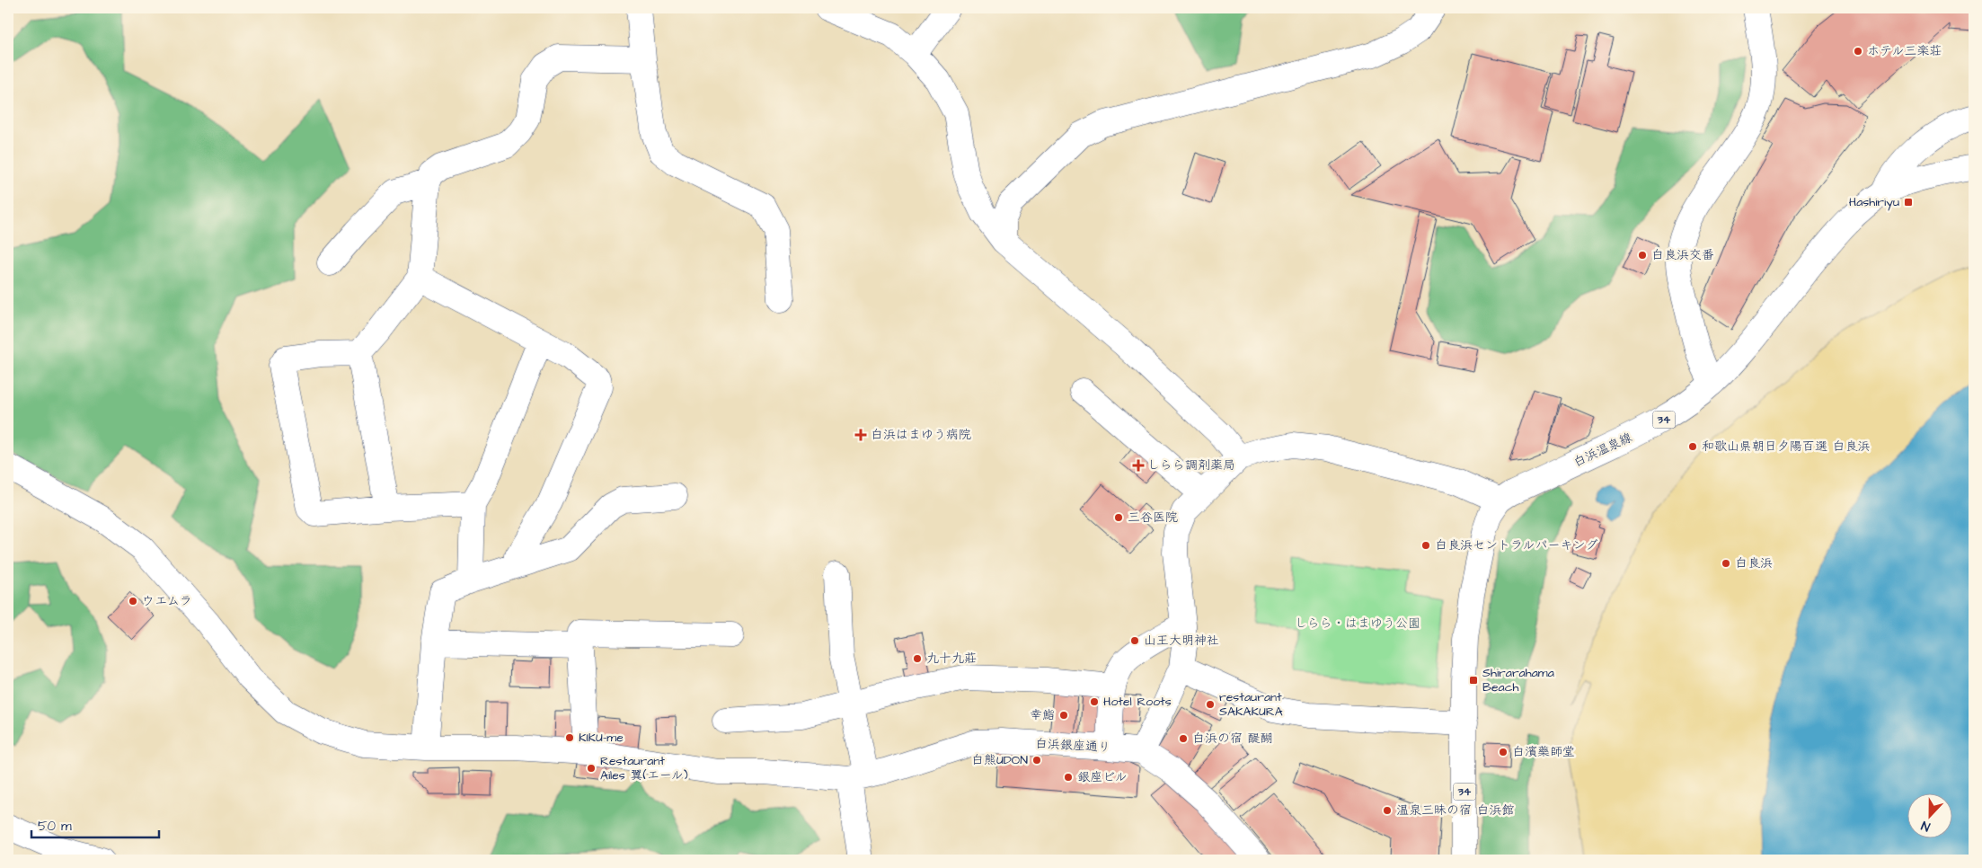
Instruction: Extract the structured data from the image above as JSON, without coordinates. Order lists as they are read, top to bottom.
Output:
{
  "streets": {
    "street": ["34", "白浜温泉線", "白浜銀座通り"]
  },
  "parks": ["しらら・はまゆう公園"],
  "places": {
    "other": [
      "ホテル三楽荘",
      "白良浜交番",
      "和歌山県朝日夕陽百選 白良浜",
      "三谷医院",
      "白良浜セントラルパーキング",
      "白良浜",
      "ウエムラ",
      "山王大明神社",
      "九十九莊",
      "Hotel Roots",
      "restaurant SAKAKURA",
      "幸鮨",
      "KIKU-me",
      "白浜の宿 醍醐",
      "白濱藥師堂",
      "白熊UDON",
      "Restaurant Ailes 翼(エール)",
      "銀座ビル",
      "温泉三昧の宿 白浜館"
    ],
    "transit": ["Hashiriyu", "Shirarahama Beach"],
    "health": ["白浜はまゆう病院", "しらら調剤薬局"]
  },
  "scale_bar": "50 m",
  "north": "bottom"
}
